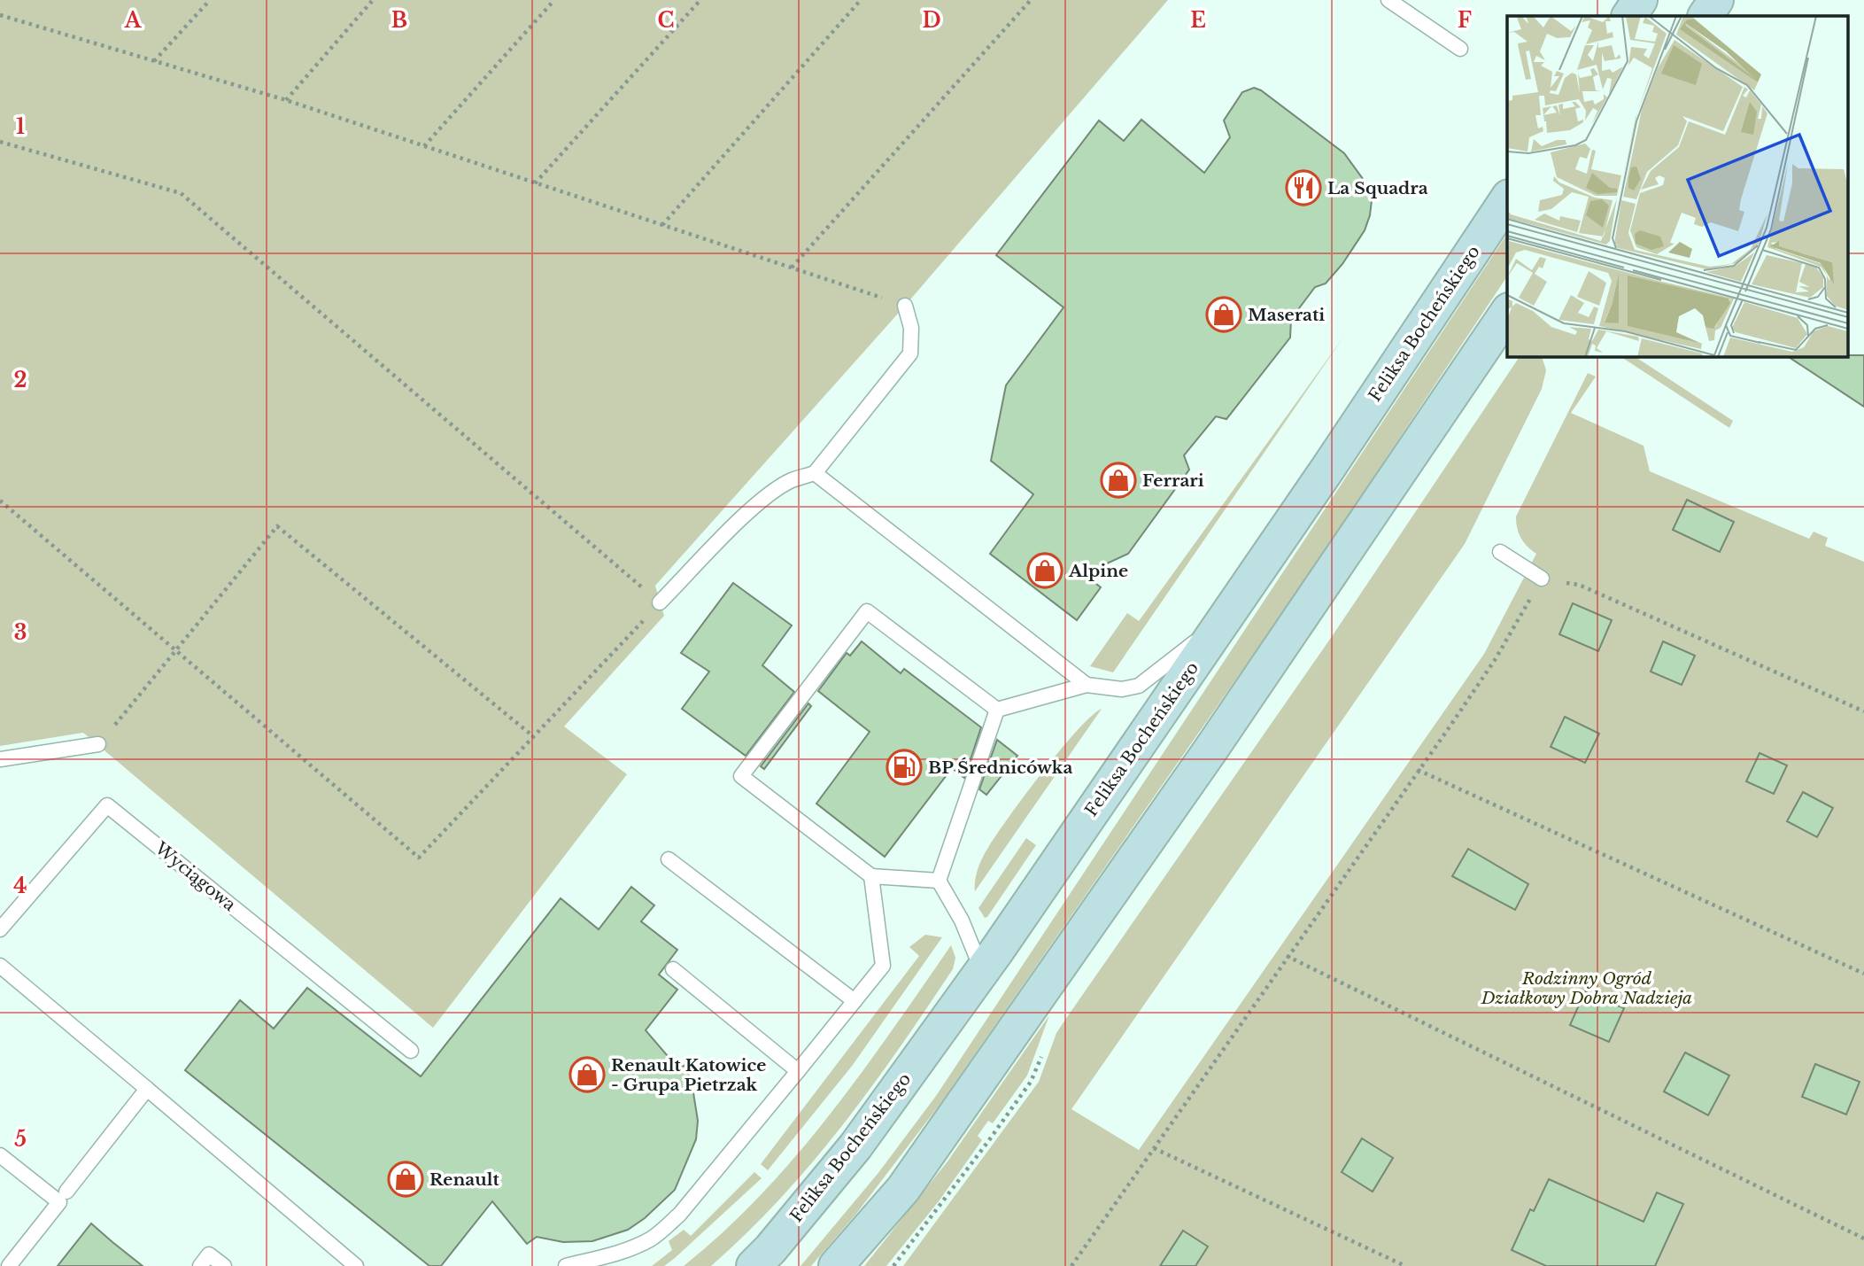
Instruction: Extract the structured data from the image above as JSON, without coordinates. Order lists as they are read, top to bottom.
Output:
{
  "streets": {
    "main road": ["Feliksa Bocheńskiego"],
    "lane": ["Wyciągowa"]
  },
  "parks": ["Rodzinny Ogród Działkowy Dobra Nadzieja"],
  "places": {
    "restaurant": ["La Squadra"],
    "shop": [
      "Maserati",
      "Ferrari",
      "Alpine",
      "Renault Katowice - Grupa Pietrzak",
      "Renault"
    ],
    "fuel station": ["BP Średnicówka"]
  },
  "grid": {
    "columns": [
      "A",
      "B",
      "C",
      "D",
      "E",
      "F"
    ],
    "rows": [
      "1",
      "2",
      "3",
      "4",
      "5"
    ]
  }
}
